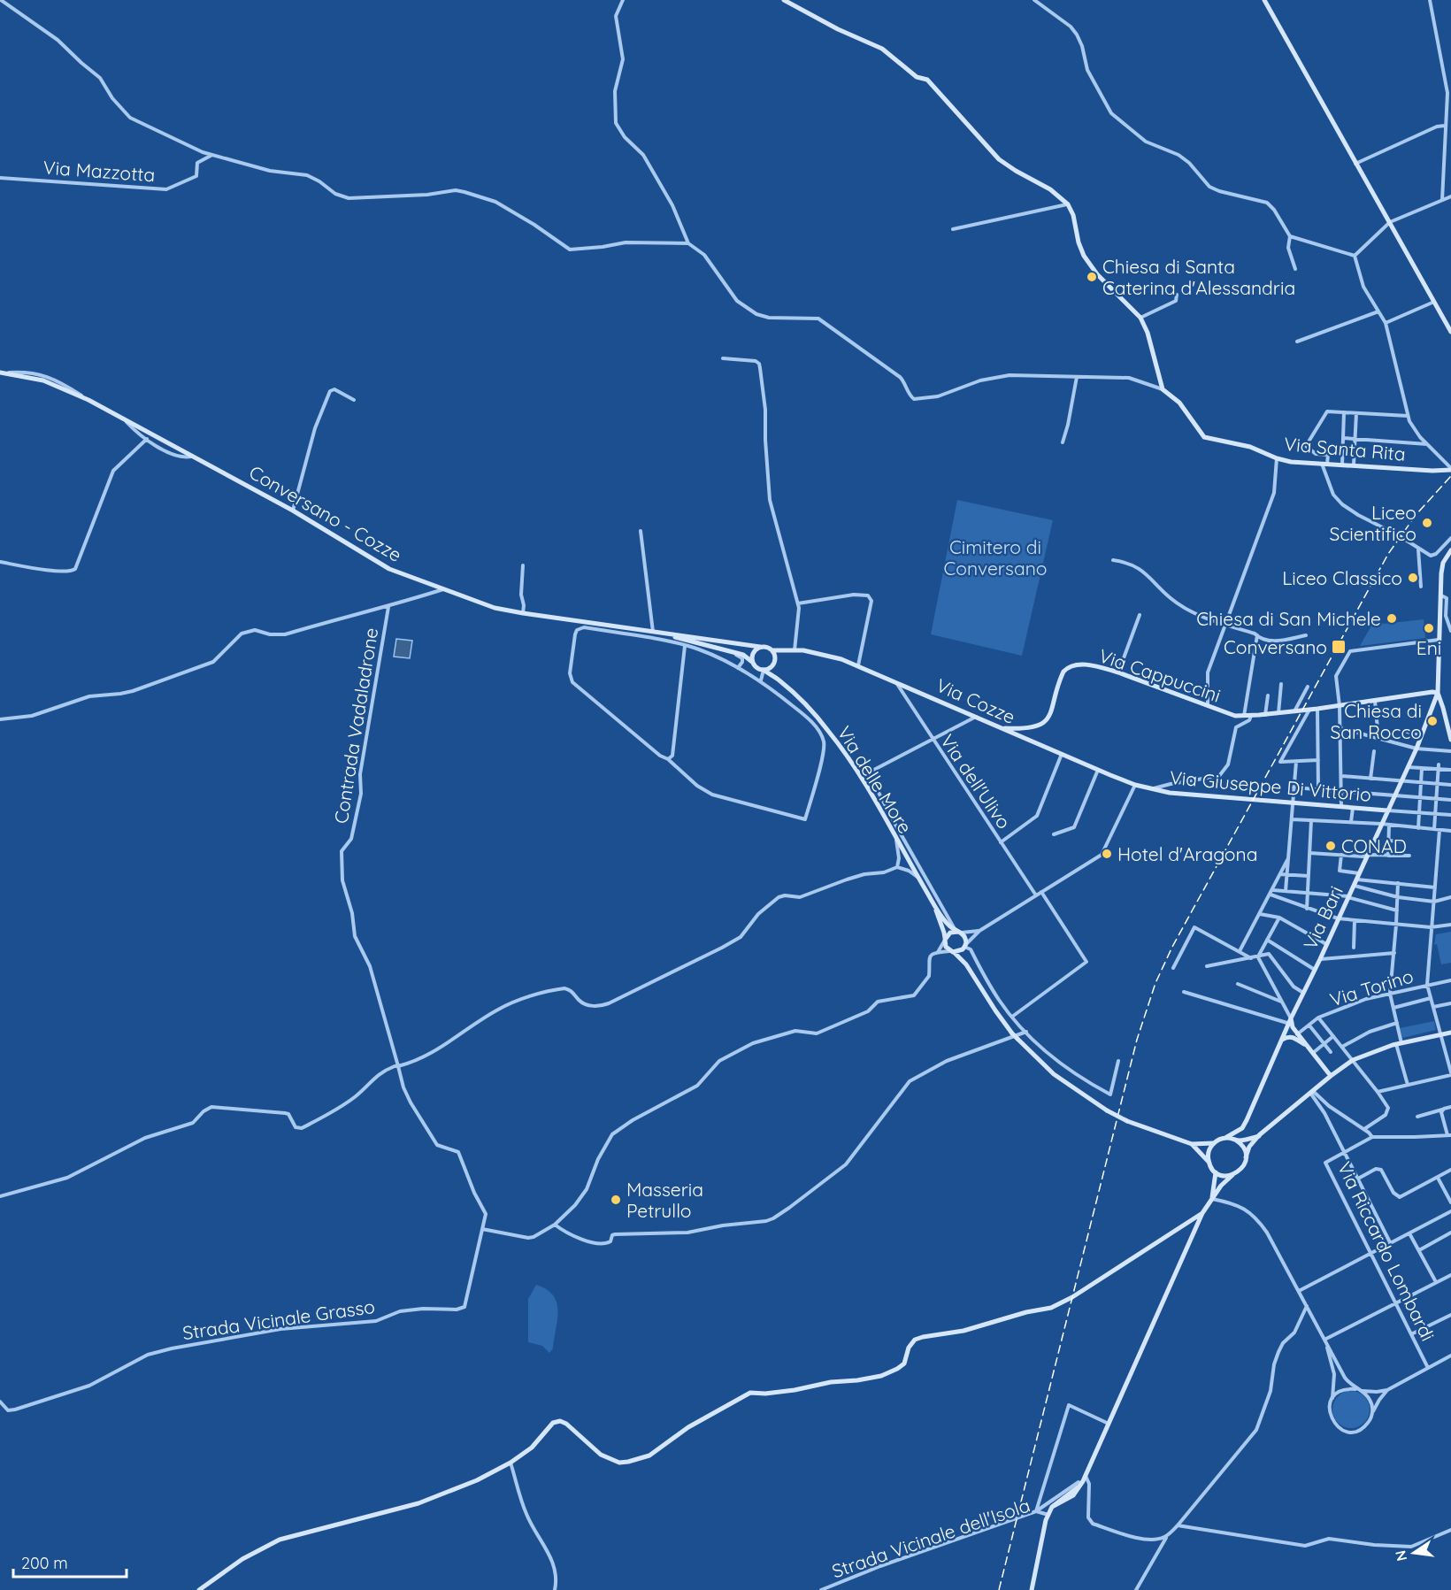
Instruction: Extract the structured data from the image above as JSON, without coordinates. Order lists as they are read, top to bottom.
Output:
{
  "streets": {
    "main road": [
      "Via Santa Rita",
      "Conversano - Cozze",
      "Via Cappuccini",
      "Via Cozze",
      "Via delle More",
      "Via Giuseppe Di Vittorio",
      "Via Bari"
    ],
    "street": [
      "Via Mazzotta",
      "Contrada Vadaladrone",
      "Via dell'Ulivo",
      "Via Torino",
      "Via Riccardo Lombardi",
      "Strada Vicinale Grasso",
      "Strada Vicinale dell'Isola"
    ]
  },
  "crossings": [
    ["Via Cappuccini", "Via Cozze"],
    ["Via Cappuccini", "Via Bari"],
    ["Via Cozze", "Via dell'Ulivo"],
    ["Via Cozze", "Via Giuseppe Di Vittorio"],
    ["Contrada Vadaladrone", "Strada Vicinale Grasso"],
    ["Via Giuseppe Di Vittorio", "Via Bari"],
    ["Via Bari", "Via Torino"]
  ],
  "parks": ["Cimitero di Conversano"],
  "places": {
    "other": [
      "Chiesa di Santa Caterina d'Alessandria",
      "Liceo Scientifico",
      "Liceo Classico",
      "Chiesa di San Michele",
      "Eni",
      "Chiesa di San Rocco",
      "CONAD",
      "Hotel d'Aragona",
      "Masseria Petrullo"
    ],
    "transit": ["Conversano"]
  },
  "scale_bar": "200 m",
  "north": "left"
}
